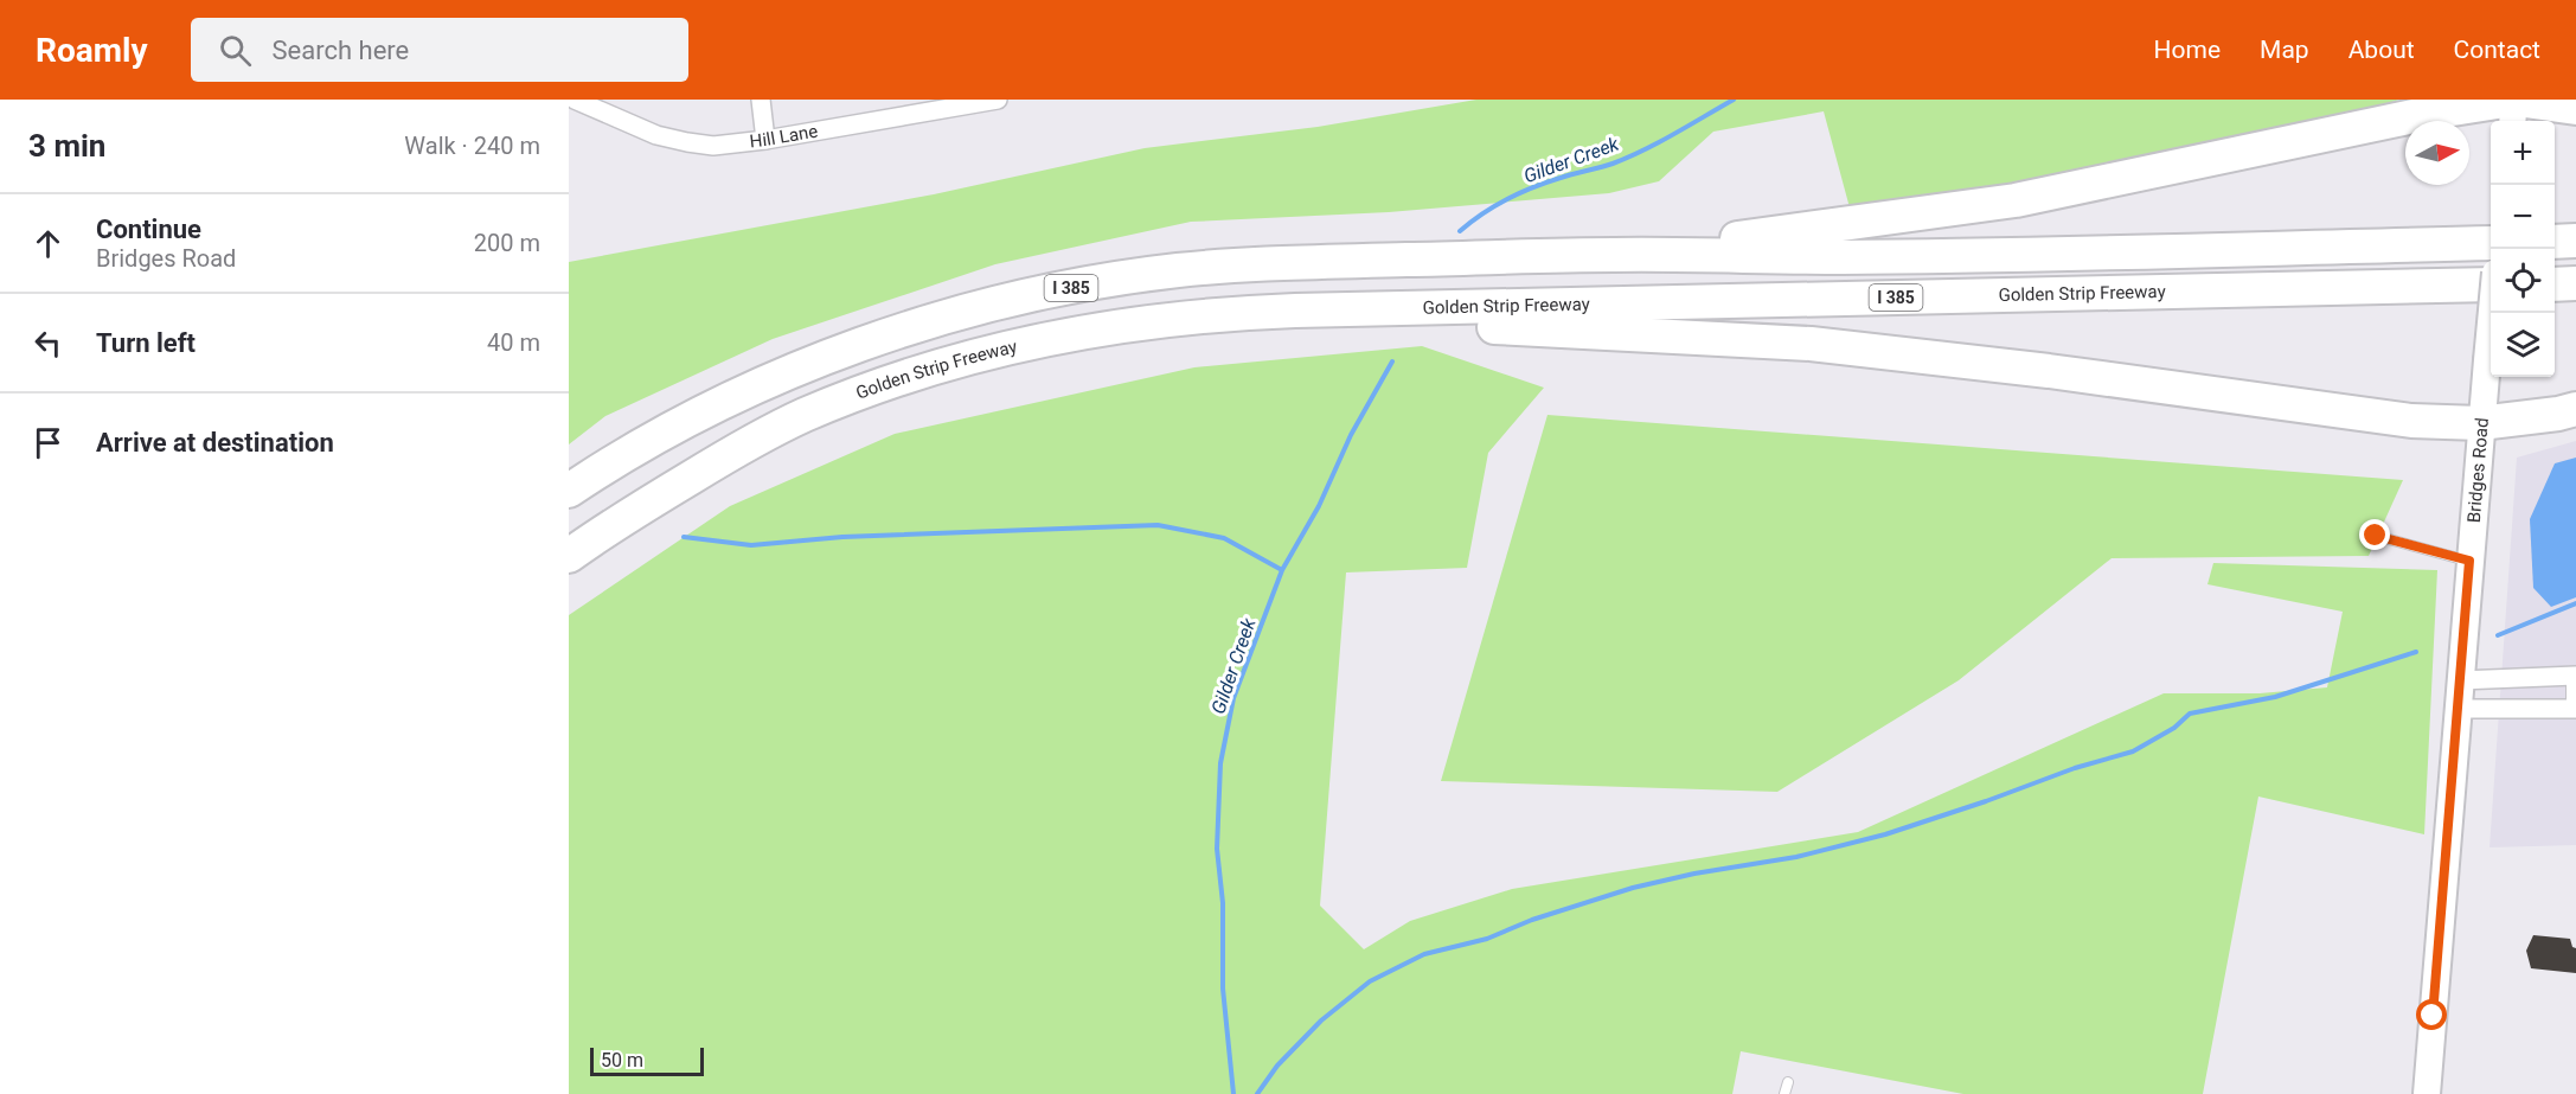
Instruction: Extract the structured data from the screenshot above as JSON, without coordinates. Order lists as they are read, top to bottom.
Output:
{
  "streets": {
    "highway": ["I 385", "Golden Strip Freeway"],
    "main road": ["Bridges Road"],
    "street": ["Hill Lane"]
  },
  "water": ["Gilder Creek"],
  "scale_bar": "50 m",
  "north": "right",
  "page": {
    "header": "Roamly",
    "search": "Search here",
    "nav": [
      "Home",
      "Map",
      "About",
      "Contact"
    ],
    "heading": ["3 min", "Walk · 240 m"],
    "map_buttons": ["+", "−"],
    "list": [
      ["Continue", "Bridges Road", "200 m"],
      ["Turn left", "40 m"],
      "Arrive at destination"
    ],
    "scale": "50 m"
  }
}
